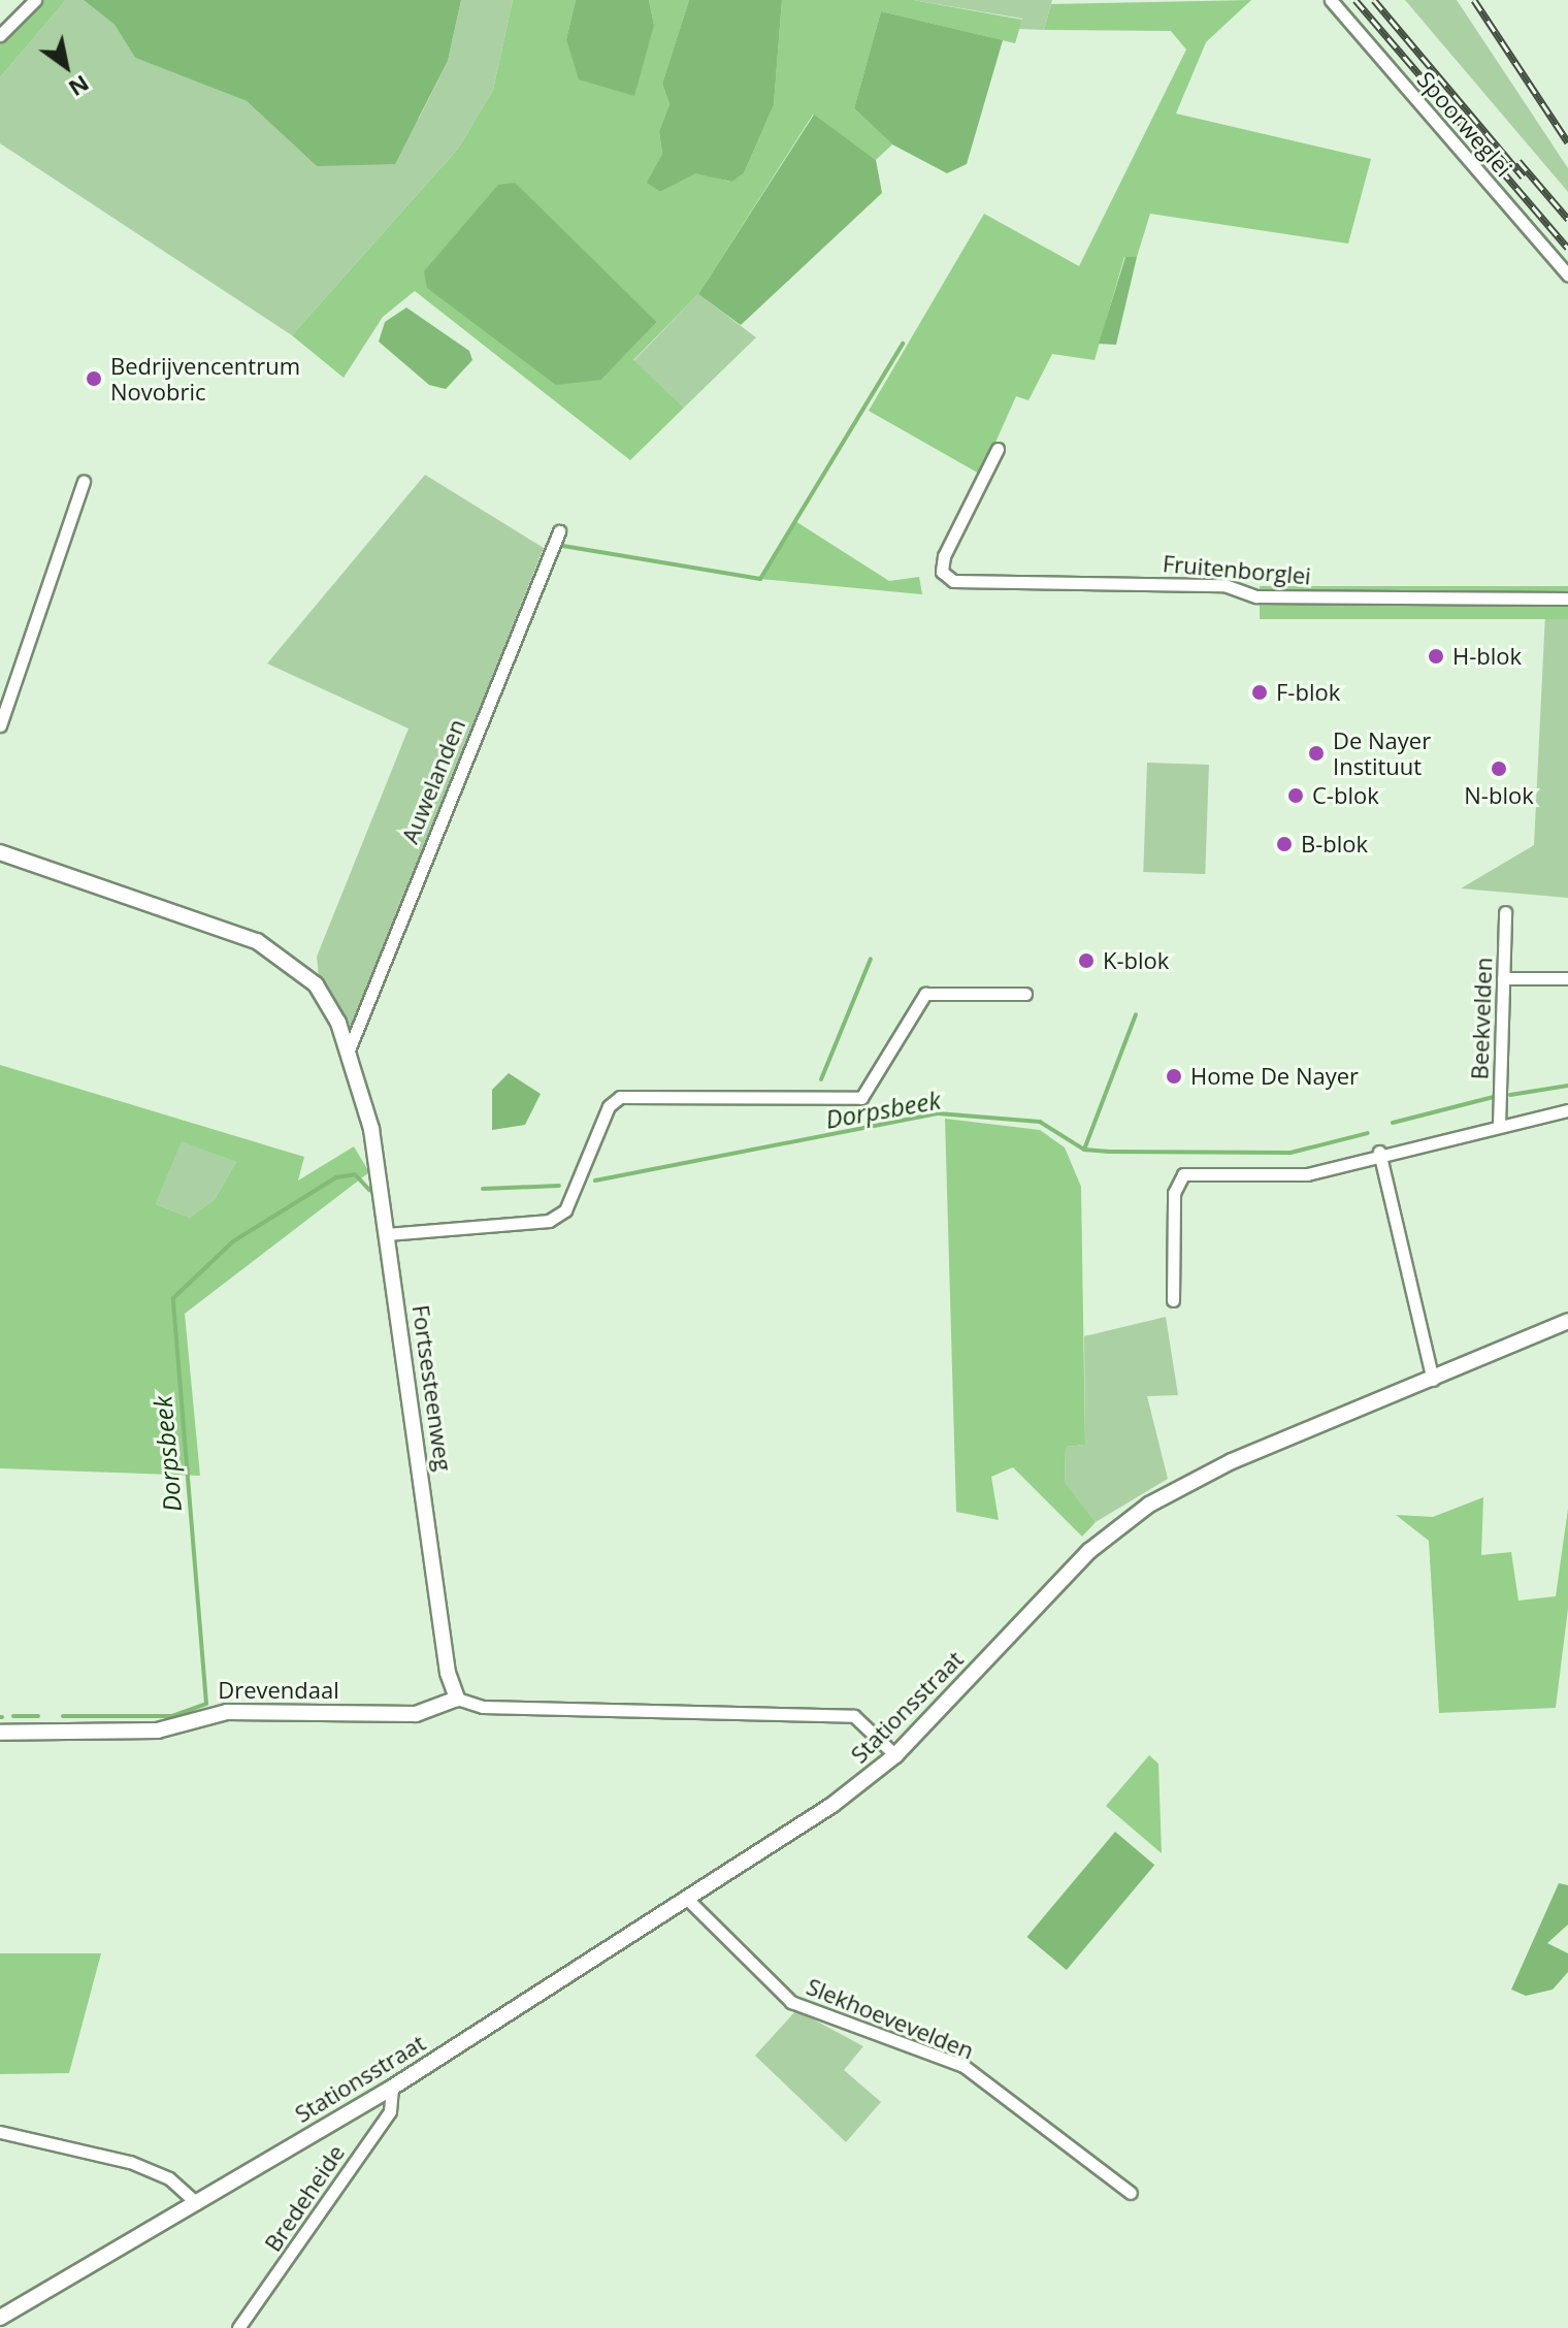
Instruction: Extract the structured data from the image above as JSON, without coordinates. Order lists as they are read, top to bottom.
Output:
{
  "streets": {
    "street": [
      "Spoorweglei",
      "Fruitenborglei",
      "Auwelanden",
      "Beekvelden",
      "Fortsesteenweg",
      "Drevendaal",
      "Stationsstraat",
      "Slekhoevevelden",
      "Bredeheide"
    ]
  },
  "crossings": [
    ["Auwelanden", "Fortsesteenweg"],
    ["Fortsesteenweg", "Drevendaal"],
    ["Stationsstraat", "Slekhoevevelden"],
    ["Stationsstraat", "Bredeheide"]
  ],
  "water": ["Dorpsbeek"],
  "places": [
    "Bedrijvencentrum Novobric",
    "H-blok",
    "F-blok",
    "De Nayer Instituut",
    "N-blok",
    "C-blok",
    "B-blok",
    "K-blok",
    "Home De Nayer"
  ],
  "north": "bottom right"
}
